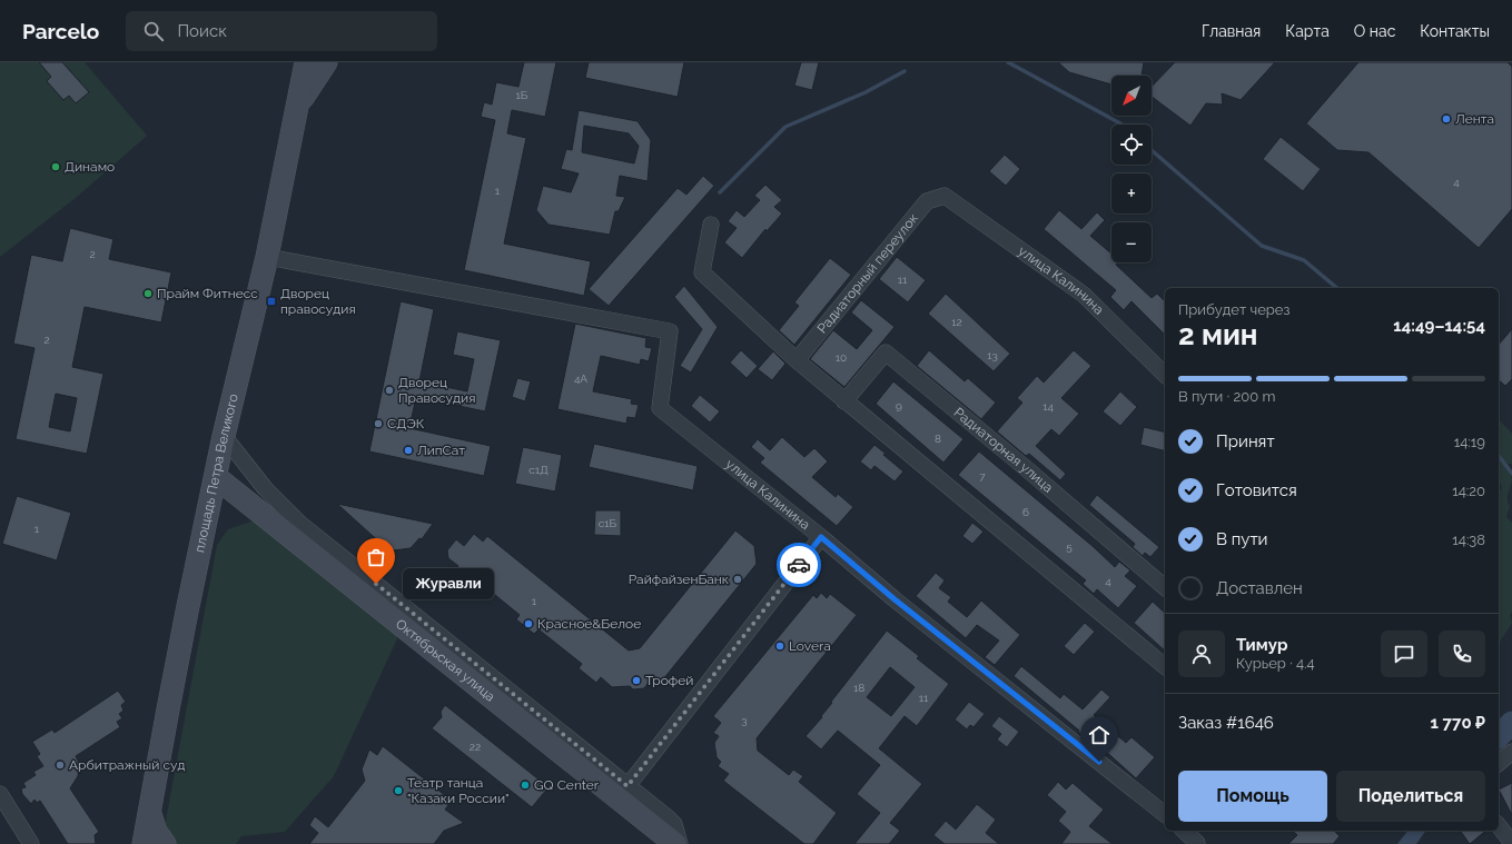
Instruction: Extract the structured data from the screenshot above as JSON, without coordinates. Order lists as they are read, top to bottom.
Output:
{
  "streets": {
    "main road": ["площадь Петра Великого", "Октябрьская улица"],
    "street": ["Радиаторный переулок", "улица Калинина", "Радиаторная улица"]
  },
  "crossings": [
    ["Радиаторный переулок", "улица Калинина"],
    ["улица Калинина", "площадь Петра Великого"],
    ["площадь Петра Великого", "Октябрьская улица"]
  ],
  "places": {
    "other": [
      "Лента",
      "Динамо",
      "Прайм Фитнесс",
      "Дворец Правосудия",
      "СДЭК",
      "ЛипСат",
      "РайфайзенБанк",
      "Журавли",
      "Красное&Белое",
      "Lovera",
      "Трофей",
      "Арбитражный суд",
      "GQ Center",
      "Театр танца \"Казаки России\""
    ],
    "transit": ["Дворец правосудия"]
  },
  "house_numbers": [
    "1Б",
    "4",
    "1",
    "2",
    "11",
    "12",
    "2",
    "13",
    "10",
    "4А",
    "9",
    "14",
    "8",
    "с1Д",
    "7",
    "6",
    "с1Б",
    "1",
    "5",
    "4",
    "1",
    "18",
    "11",
    "3",
    "22"
  ],
  "north": "bottom left",
  "page": {
    "header": "Parcelo",
    "search": "Поиск",
    "nav": [
      "Главная",
      "Карта",
      "О нас",
      "Контакты"
    ],
    "map_buttons": ["+", "−"],
    "heading": ["2 мин", "Прибудет через", "14:49–14:54"],
    "panel": [
      "Тимур",
      "Курьер · 4.4",
      "Заказ #1646",
      "1 770 ₽"
    ],
    "bar": "В пути · 200 m",
    "list": [
      ["Принят", "14:19"],
      ["Готовится", "14:20"],
      ["В пути", "14:38"],
      "Доставлен"
    ],
    "bubble": "Журавли",
    "buttons": ["Помощь", "Поделиться"]
  }
}
